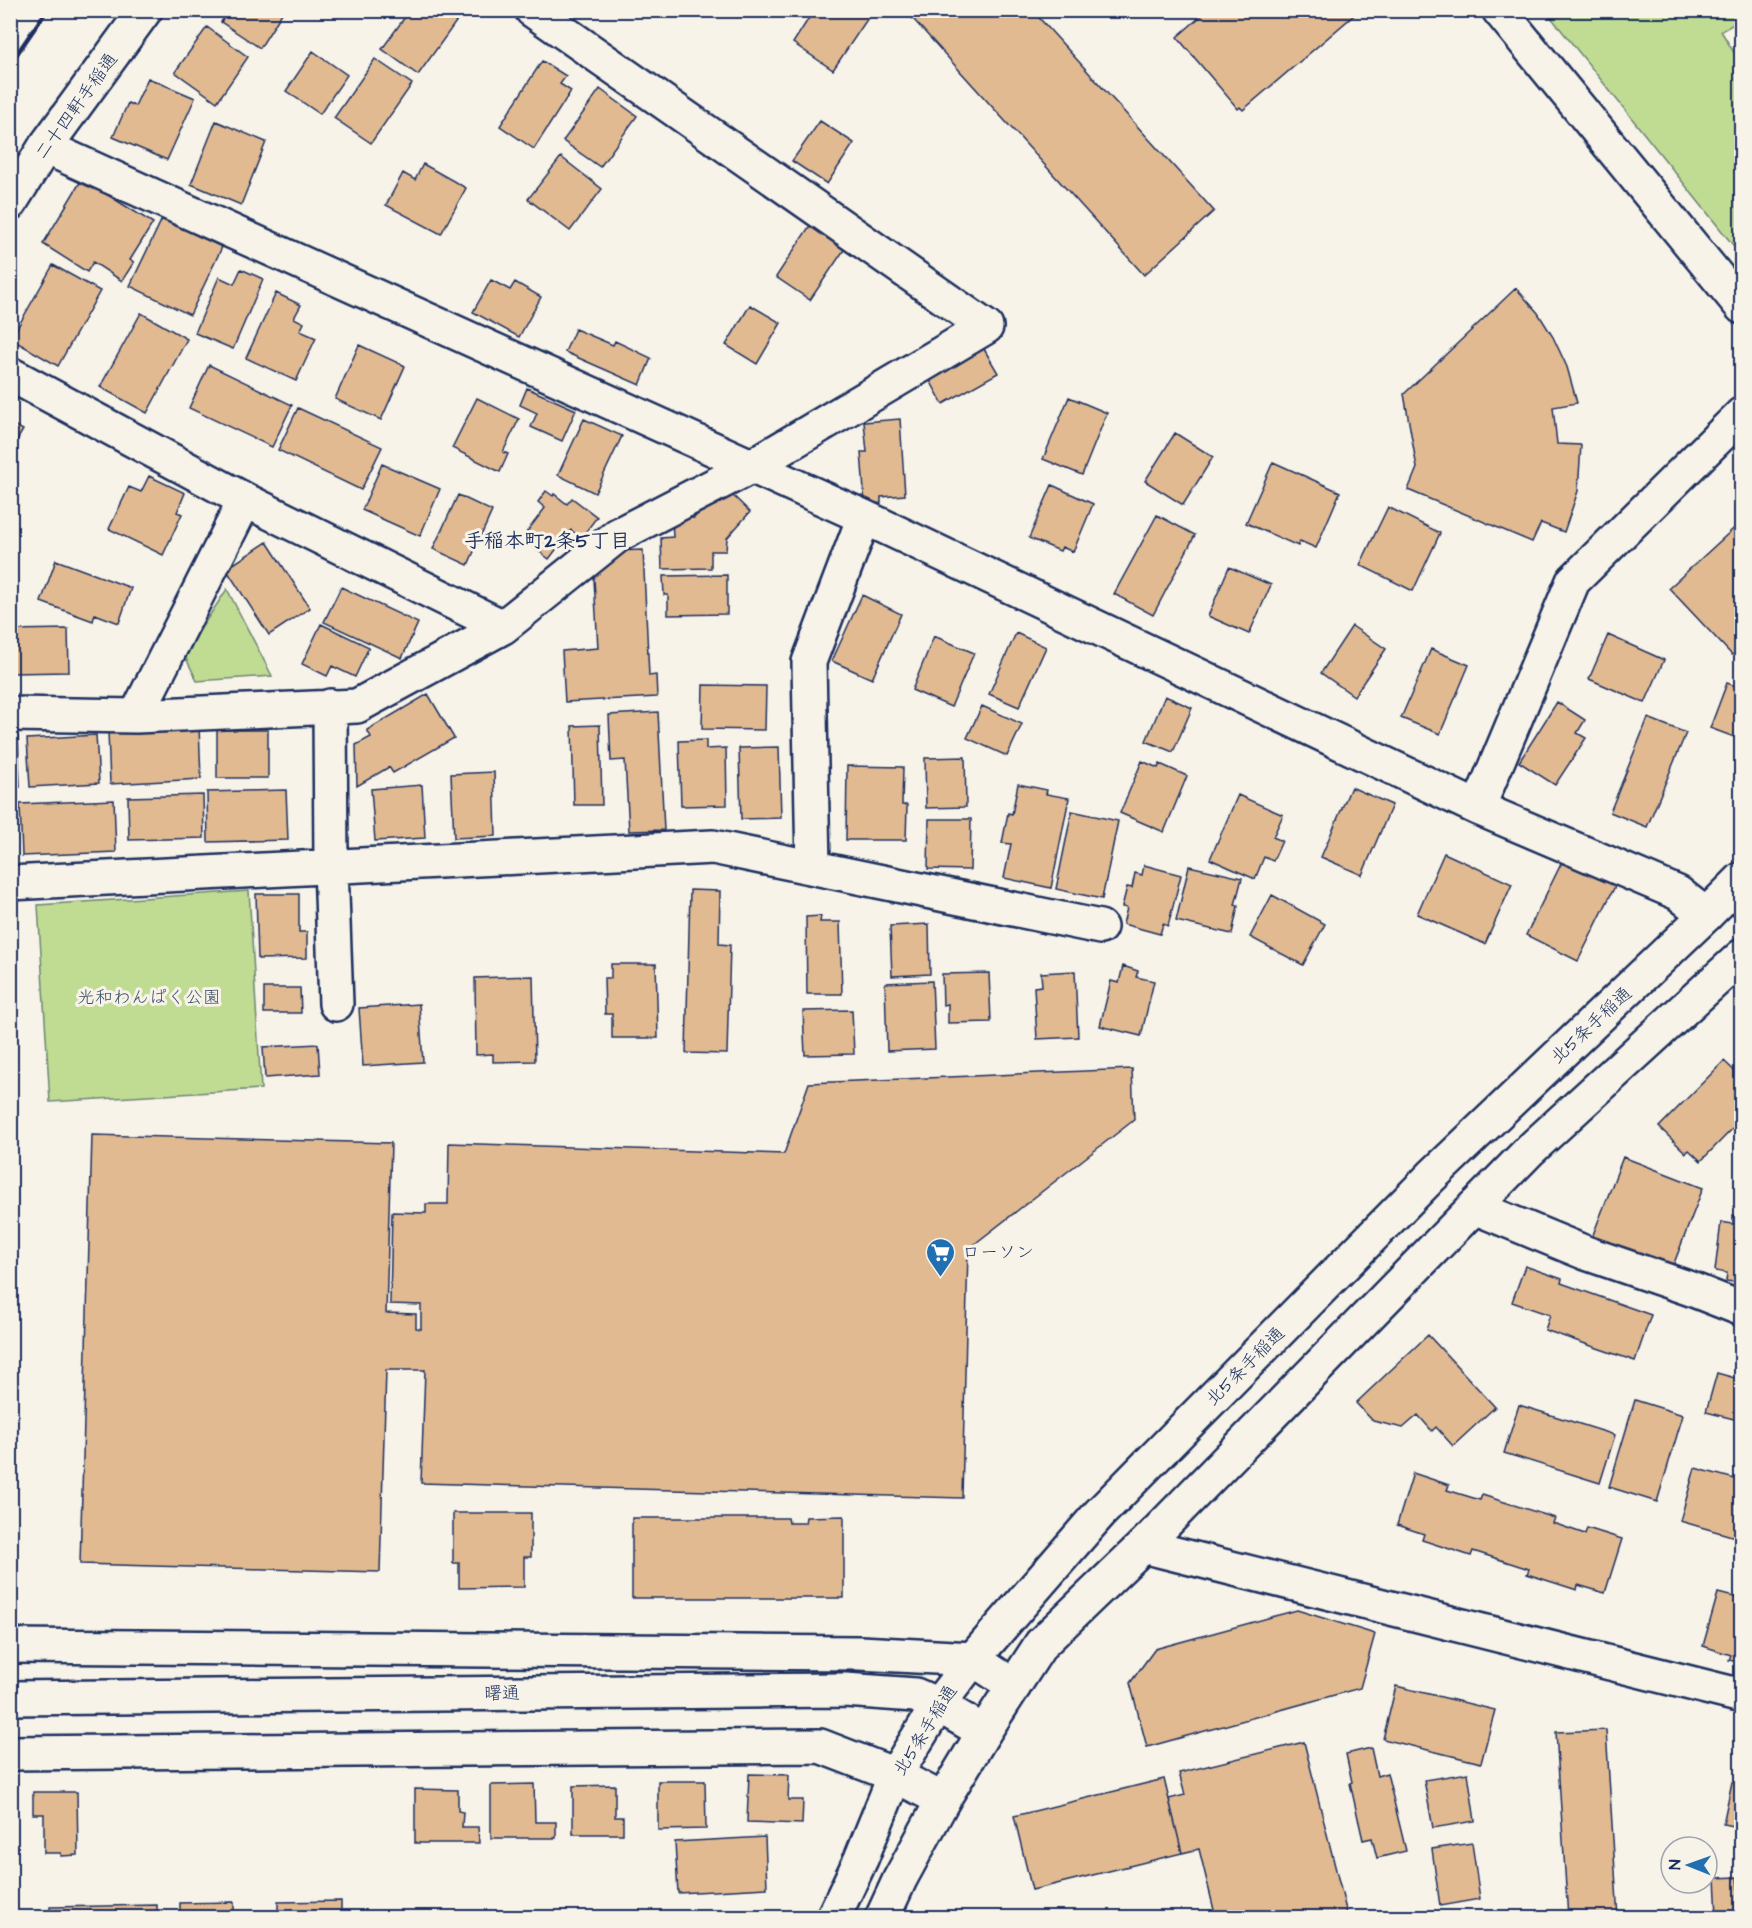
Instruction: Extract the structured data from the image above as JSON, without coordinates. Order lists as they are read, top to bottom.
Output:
{
  "streets": {
    "main road": ["二十四軒手稲通", "北5条手稲通", "曙通"]
  },
  "crossings": [
    ["北5条手稲通", "曙通"]
  ],
  "districts": ["手稲本町2条5丁目"],
  "parks": ["光和わんぱく公園"],
  "places": {
    "supermarket": ["ローソン"]
  },
  "north": "left"
}
